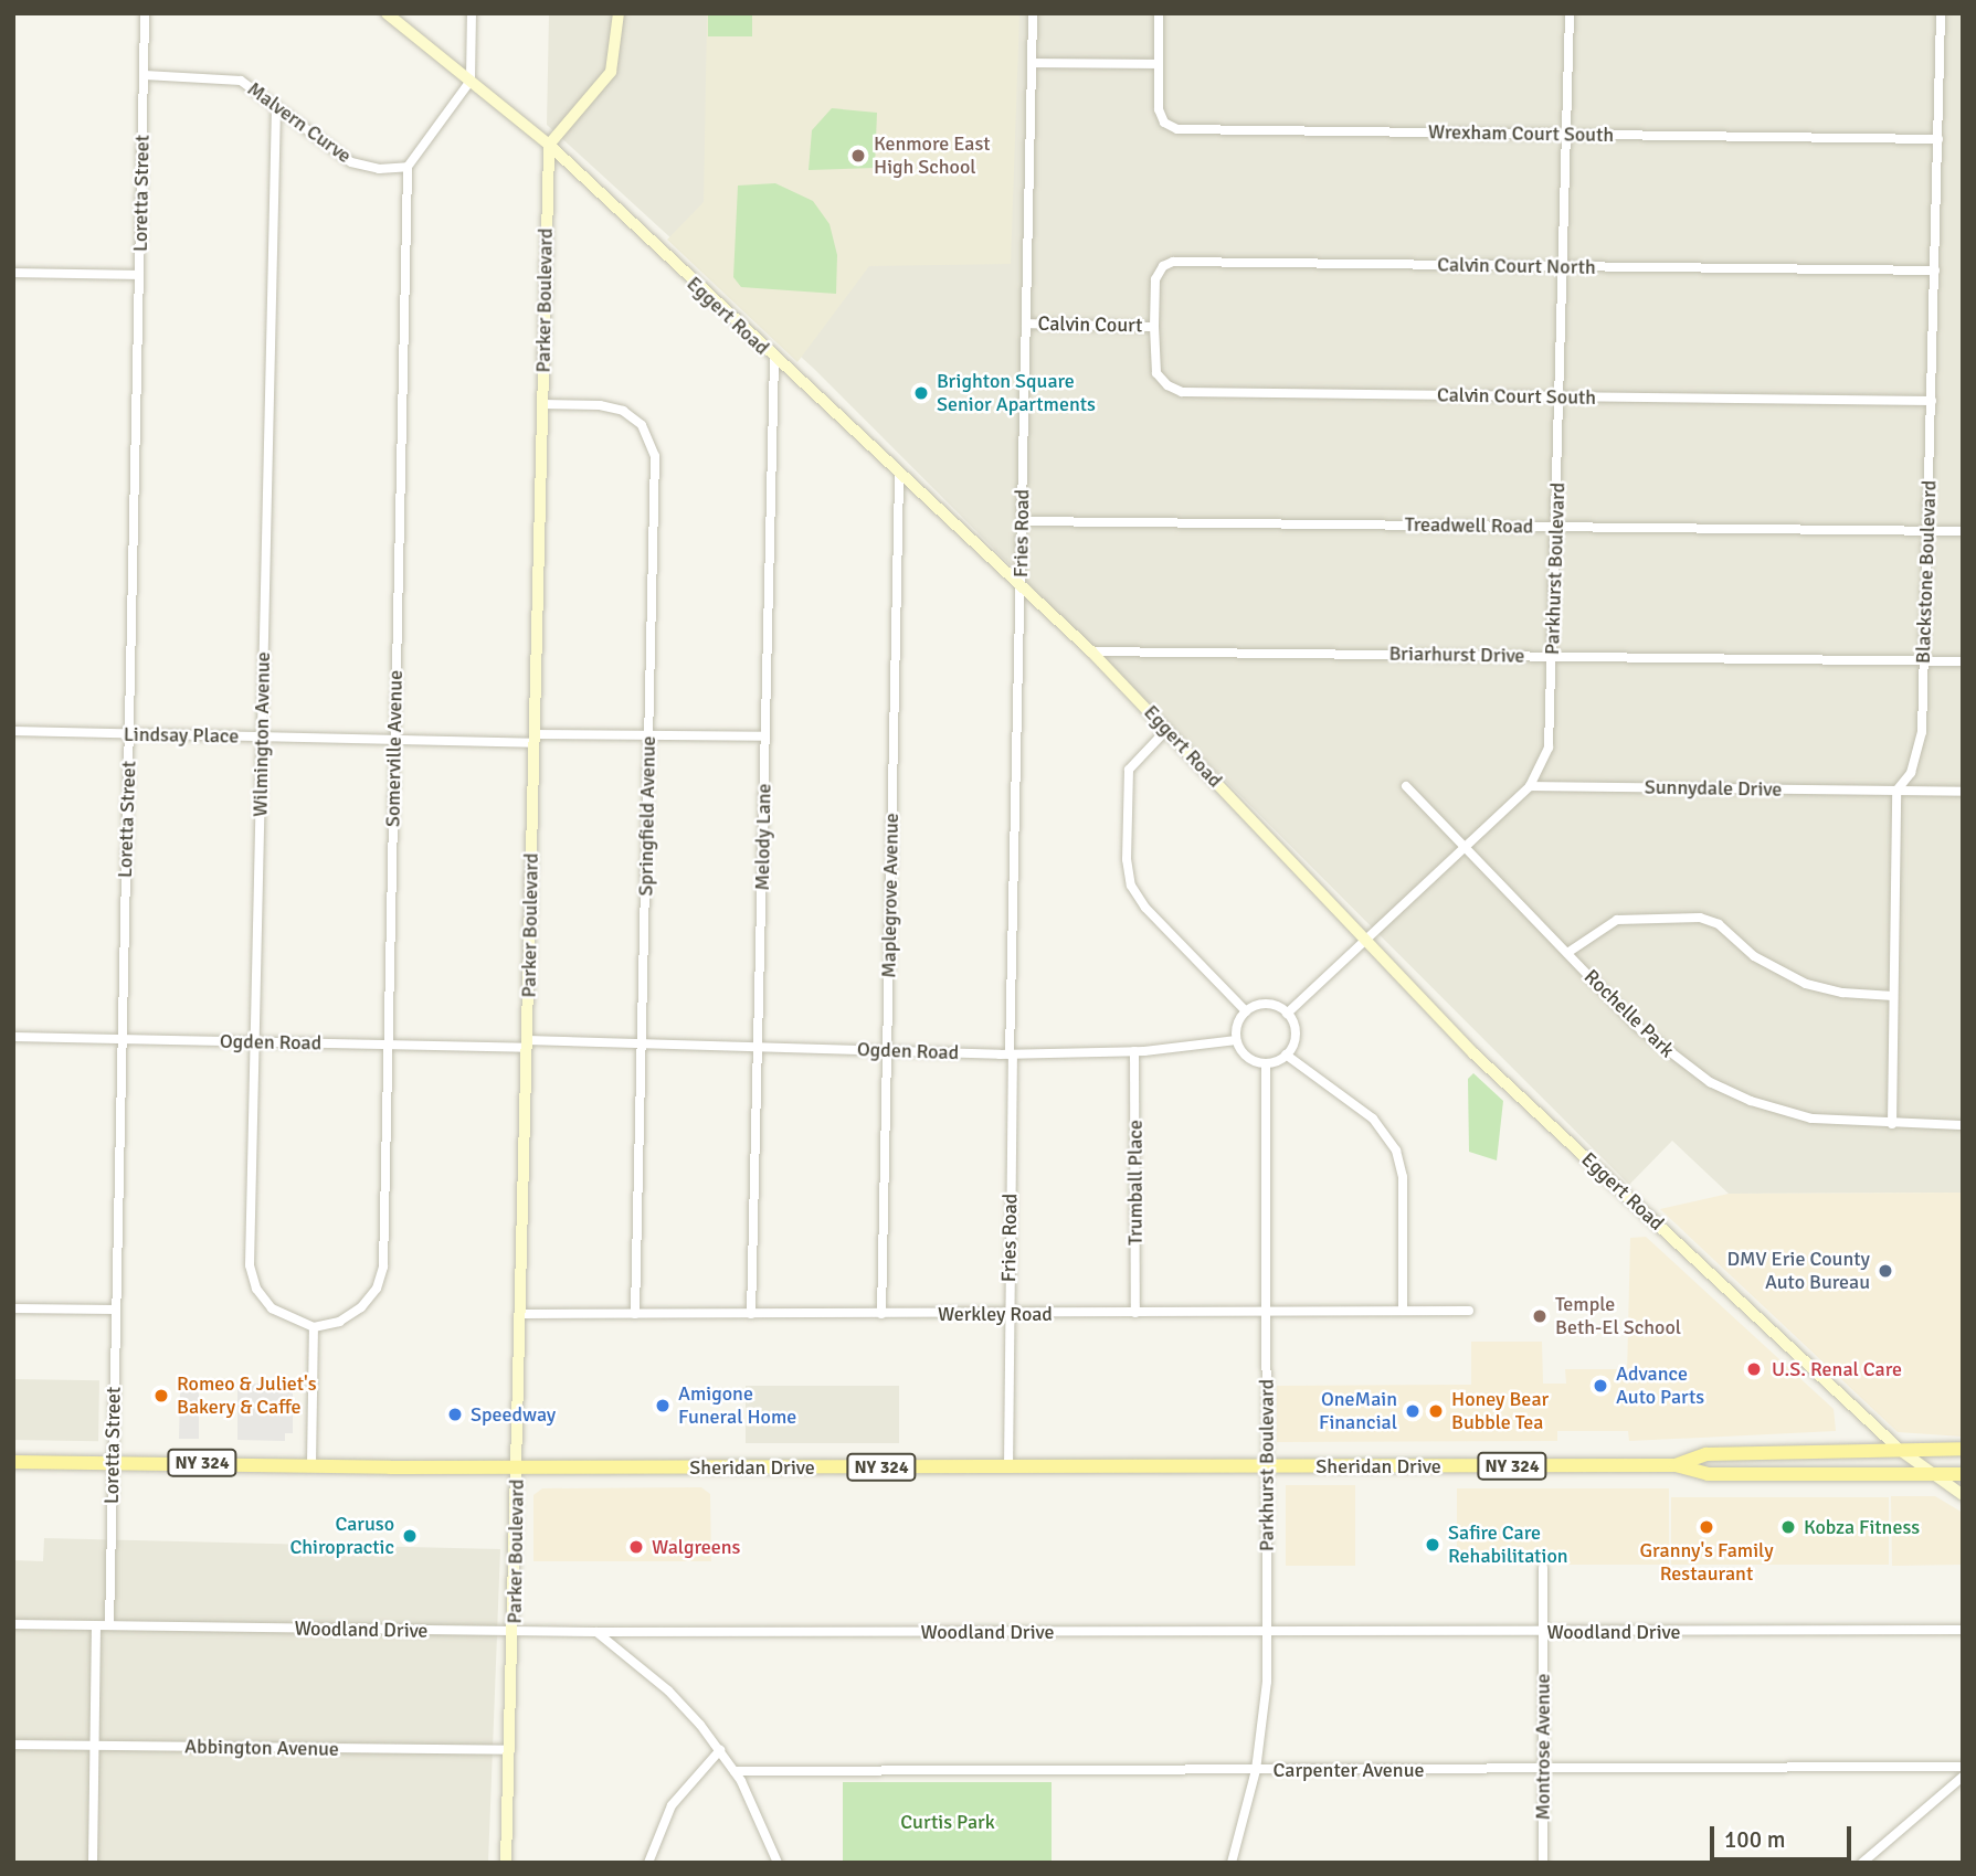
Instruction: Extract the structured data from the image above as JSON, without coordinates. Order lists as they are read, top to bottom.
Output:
{
  "streets": {
    "main road": ["NY 324", "Sheridan Drive"],
    "street": [
      "Malvern Curve",
      "Wrexham Court South",
      "Loretta Street",
      "Calvin Court North",
      "Parker Boulevard",
      "Eggert Road",
      "Calvin Court",
      "Calvin Court South",
      "Treadwell Road",
      "Fries Road",
      "Parkhurst Boulevard",
      "Blackstone Boulevard",
      "Briarhurst Drive",
      "Wilmington Avenue",
      "Lindsay Place",
      "Somerville Avenue",
      "Sunnydale Drive",
      "Springfield Avenue",
      "Melody Lane",
      "Maplegrove Avenue",
      "Rochelle Park",
      "Ogden Road",
      "Trumball Place",
      "Werkley Road",
      "Woodland Drive",
      "Montrose Avenue",
      "Abbington Avenue",
      "Carpenter Avenue"
    ]
  },
  "crossings": [
    ["Malvern Curve", "Loretta Street"],
    ["Malvern Curve", "Wilmington Avenue"],
    ["Malvern Curve", "Somerville Avenue"],
    ["Wrexham Court South", "Parkhurst Boulevard"],
    ["Wrexham Court South", "Blackstone Boulevard"],
    ["Loretta Street", "Lindsay Place"],
    ["Loretta Street", "Ogden Road"],
    ["Loretta Street", "Sheridan Drive"],
    ["Loretta Street", "Woodland Drive"],
    ["Calvin Court North", "Calvin Court"],
    ["Calvin Court North", "Calvin Court South"],
    ["Calvin Court North", "Parkhurst Boulevard"],
    ["Calvin Court North", "Blackstone Boulevard"],
    ["Parker Boulevard", "Eggert Road"],
    ["Parker Boulevard", "Lindsay Place"],
    ["Parker Boulevard", "Springfield Avenue"],
    ["Parker Boulevard", "Ogden Road"],
    ["Parker Boulevard", "Werkley Road"],
    ["Parker Boulevard", "Sheridan Drive"],
    ["Parker Boulevard", "Woodland Drive"],
    ["Parker Boulevard", "Abbington Avenue"],
    ["Eggert Road", "Fries Road"],
    ["Eggert Road", "Parkhurst Boulevard"],
    ["Eggert Road", "Briarhurst Drive"],
    ["Eggert Road", "Melody Lane"],
    ["Eggert Road", "Maplegrove Avenue"],
    ["Eggert Road", "Sheridan Drive"],
    ["Calvin Court", "Calvin Court South"],
    ["Calvin Court", "Fries Road"],
    ["Calvin Court South", "Parkhurst Boulevard"],
    ["Calvin Court South", "Blackstone Boulevard"],
    ["Treadwell Road", "Fries Road"],
    ["Treadwell Road", "Parkhurst Boulevard"],
    ["Treadwell Road", "Blackstone Boulevard"],
    ["Fries Road", "Ogden Road"],
    ["Fries Road", "Werkley Road"],
    ["Fries Road", "Sheridan Drive"],
    ["Parkhurst Boulevard", "Briarhurst Drive"],
    ["Parkhurst Boulevard", "Sunnydale Drive"],
    ["Parkhurst Boulevard", "Rochelle Park"],
    ["Parkhurst Boulevard", "Ogden Road"],
    ["Parkhurst Boulevard", "Werkley Road"],
    ["Parkhurst Boulevard", "Sheridan Drive"],
    ["Parkhurst Boulevard", "Woodland Drive"],
    ["Parkhurst Boulevard", "Carpenter Avenue"],
    ["Blackstone Boulevard", "Briarhurst Drive"],
    ["Blackstone Boulevard", "Sunnydale Drive"],
    ["Wilmington Avenue", "Lindsay Place"],
    ["Wilmington Avenue", "Somerville Avenue"],
    ["Wilmington Avenue", "Ogden Road"],
    ["Lindsay Place", "Somerville Avenue"],
    ["Lindsay Place", "Springfield Avenue"],
    ["Lindsay Place", "Melody Lane"],
    ["Somerville Avenue", "Ogden Road"],
    ["Springfield Avenue", "Ogden Road"],
    ["Springfield Avenue", "Werkley Road"],
    ["Melody Lane", "Ogden Road"],
    ["Melody Lane", "Werkley Road"],
    ["Maplegrove Avenue", "Ogden Road"],
    ["Maplegrove Avenue", "Werkley Road"],
    ["Ogden Road", "Trumball Place"],
    ["Trumball Place", "Werkley Road"],
    ["Woodland Drive", "Montrose Avenue"],
    ["Montrose Avenue", "Carpenter Avenue"]
  ],
  "parks": ["Curtis Park"],
  "places": [
    "Kenmore East High School",
    "Brighton Square Senior Apartments",
    "DMV Erie County Auto Bureau",
    "Temple Beth-El School",
    "U.S. Renal Care",
    "Advance Auto Parts",
    "Romeo & Juliet's Bakery & Caffe",
    "Amigone Funeral Home",
    "OneMain Financial",
    "Honey Bear Bubble Tea",
    "Speedway",
    "Granny's Family Restaurant",
    "Kobza Fitness",
    "Caruso Chiropractic",
    "Safire Care Rehabilitation",
    "Walgreens"
  ],
  "scale_bar": "100 m"
}
